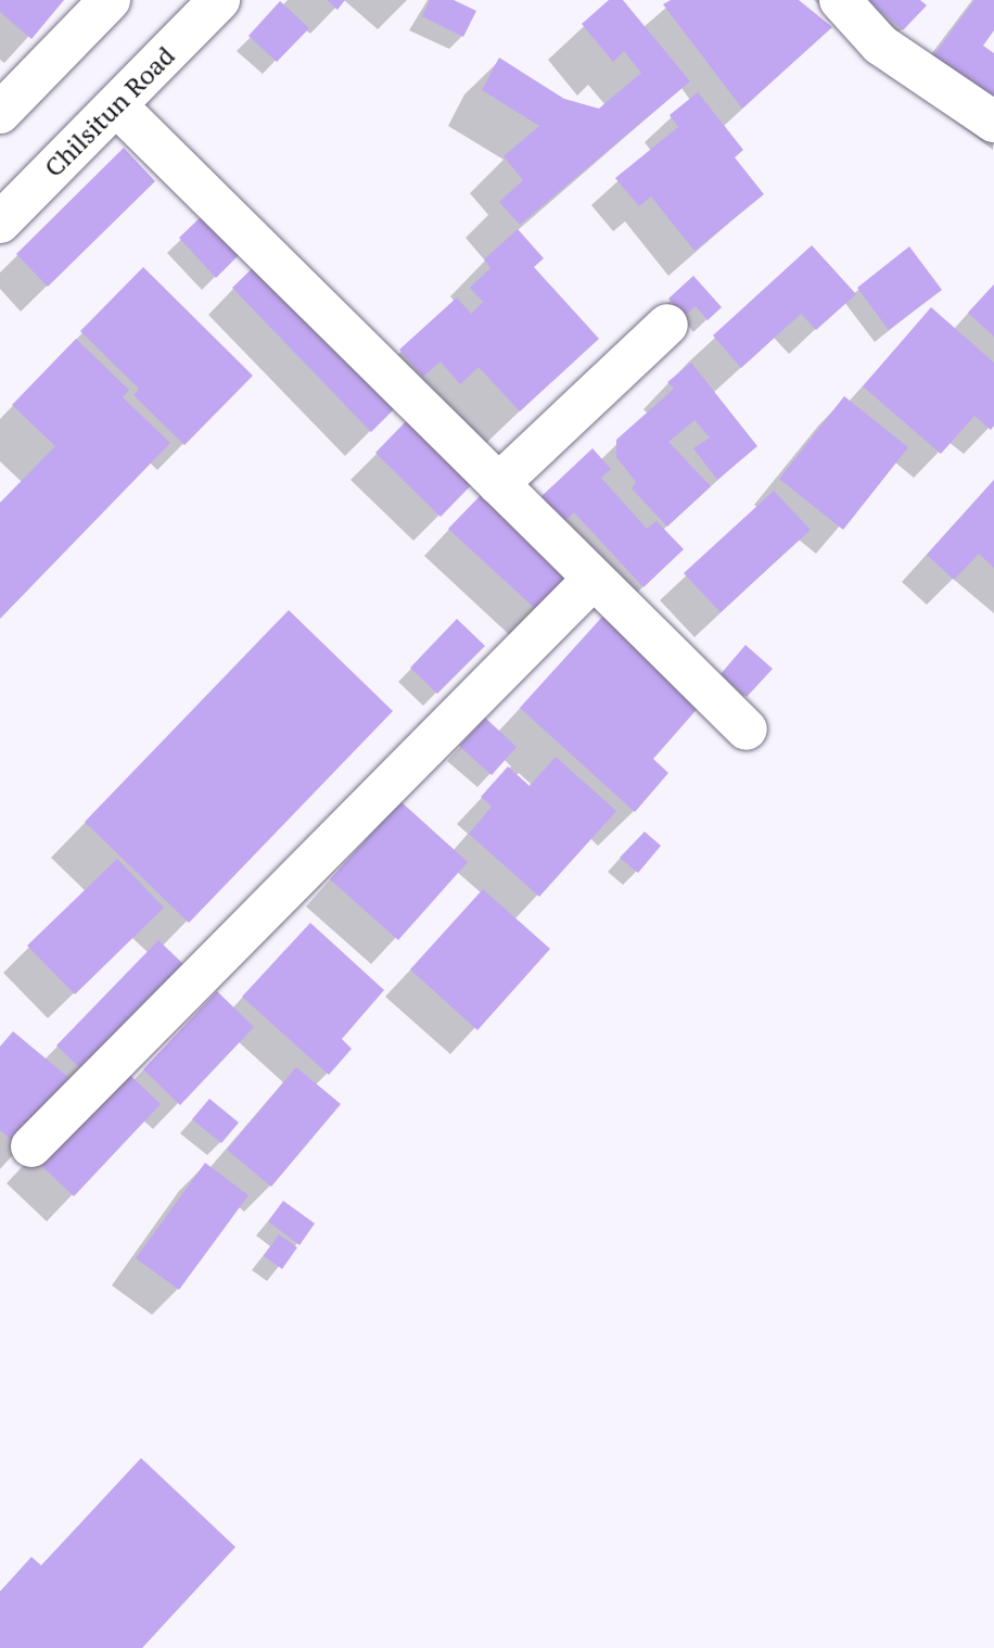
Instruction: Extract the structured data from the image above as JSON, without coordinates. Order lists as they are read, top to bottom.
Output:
{
  "streets": {
    "street": ["Chilsitun Road"]
  }
}
